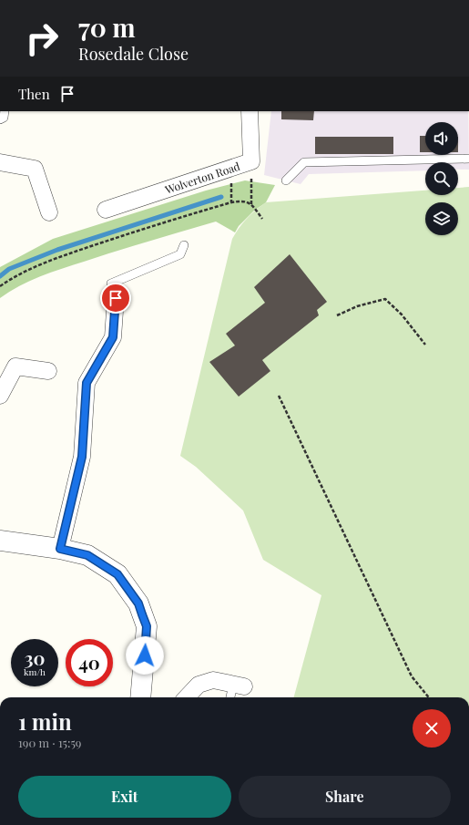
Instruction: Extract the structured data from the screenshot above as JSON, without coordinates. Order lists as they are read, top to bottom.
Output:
{
  "streets": {
    "street": ["Wolverton Road"]
  },
  "page": {
    "turn": ["70 m", "Rosedale Close"],
    "then": "Then",
    "speed": "30 km/h",
    "limit": "40",
    "heading": ["1 min", "190 m · 15:59"],
    "buttons": ["Exit", "Share"]
  }
}
